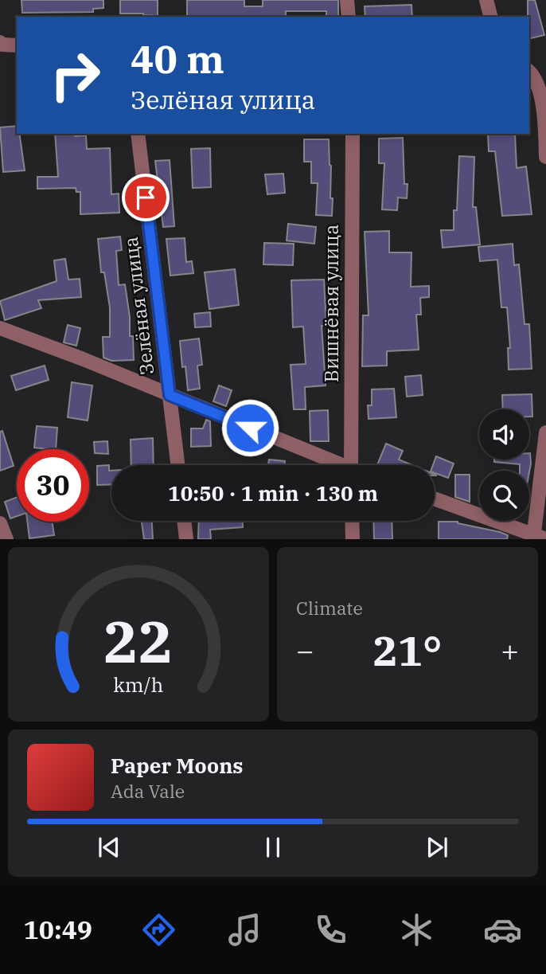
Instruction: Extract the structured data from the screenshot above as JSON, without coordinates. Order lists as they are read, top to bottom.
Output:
{
  "streets": {
    "street": ["Вишнёвая улица", "Зелёная улица"]
  },
  "page": {
    "turn": ["40 m", "Зелёная улица"],
    "limit": "30",
    "trip": "10:50 · 1 min · 130 m",
    "tile": "Climate",
    "heat": ["−", "21°", "+"],
    "song": ["Paper Moons", "Ada Vale"],
    "tabs": "10:49",
    "gauge": ["22", "km/h"]
  }
}
